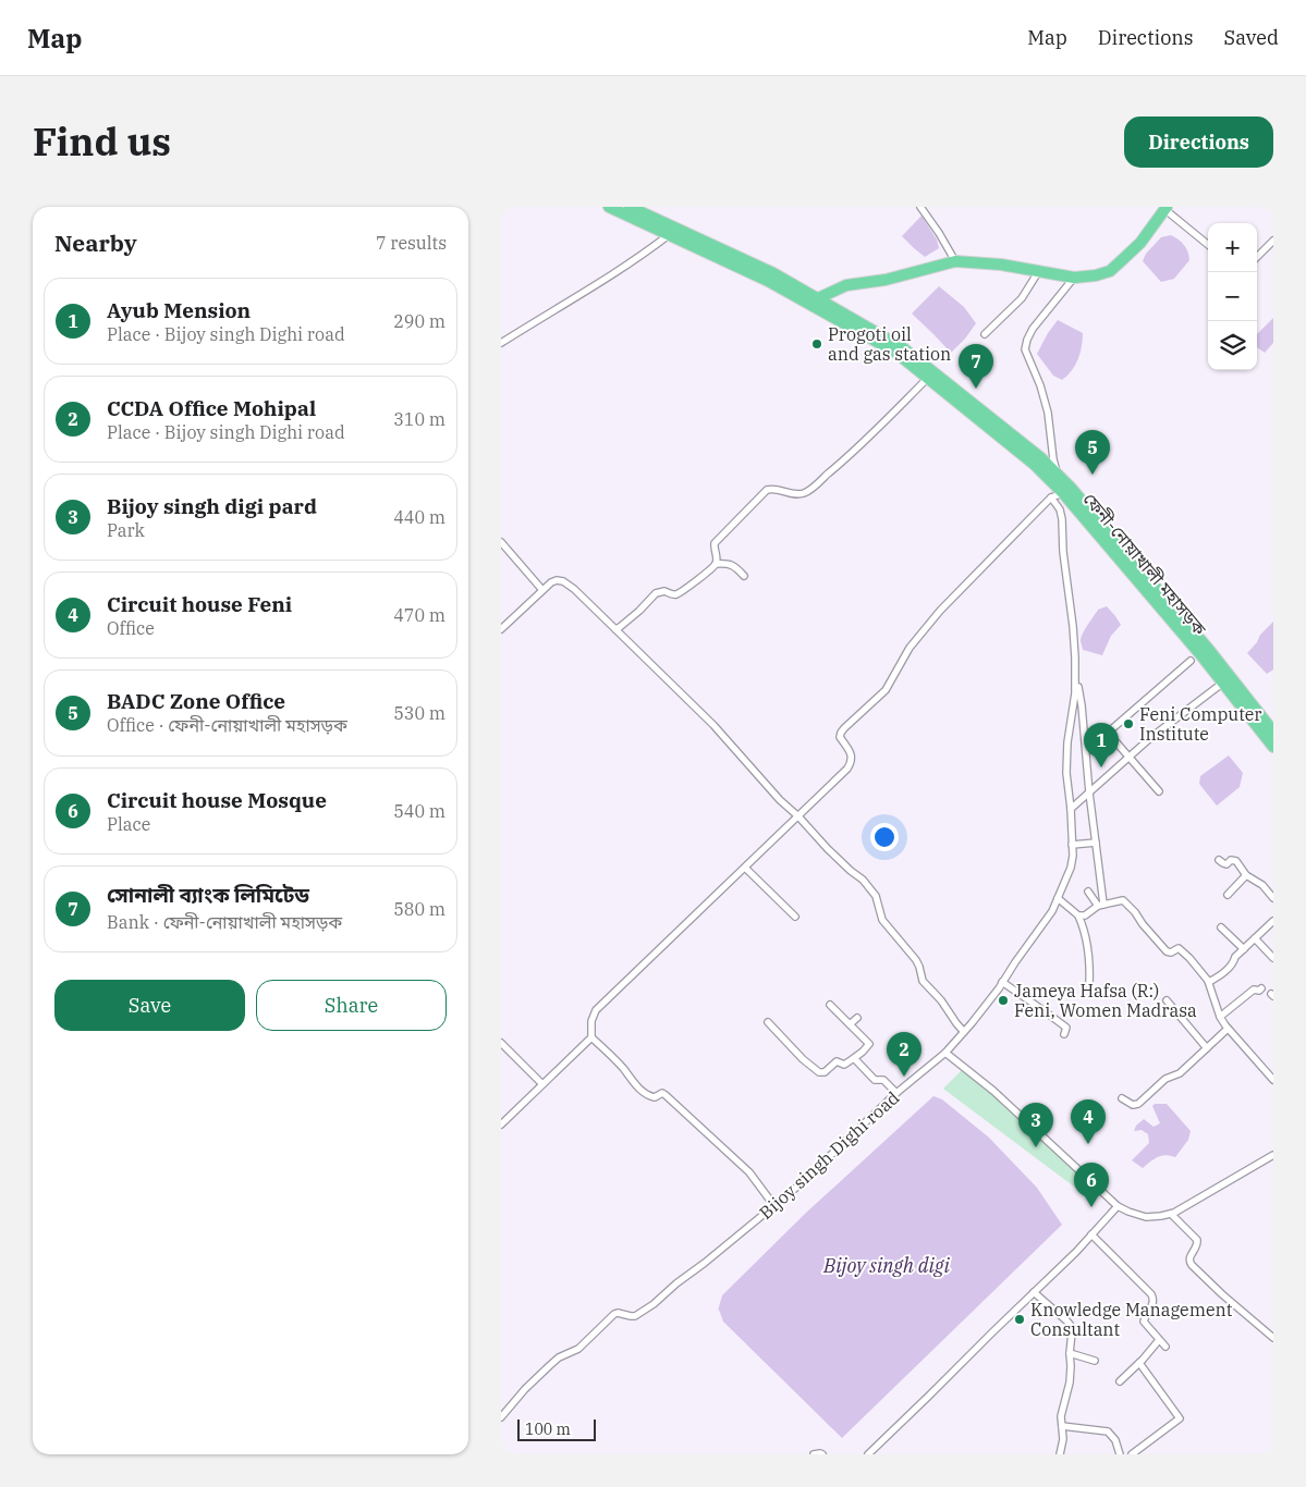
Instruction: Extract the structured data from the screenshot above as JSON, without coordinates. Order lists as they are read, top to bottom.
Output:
{
  "streets": {
    "highway": ["ফেনী-নোয়াখালী মহাসড়ক"],
    "street": ["Bijoy singh Dighi road"]
  },
  "water": ["Bijoy singh digi"],
  "places": [
    "Progoti oil and gas station",
    "Feni Computer Institute",
    "Jameya Hafsa (R:) Feni, Women Madrasa",
    "Knowledge Management Consultant"
  ],
  "scale_bar": "100 m",
  "page": {
    "header": "Map",
    "nav": ["Map", "Directions", "Saved"],
    "title": "Find us",
    "buttons": [
      "Directions",
      ["Save", "Share"]
    ],
    "heading": ["Nearby", "7 results"],
    "map_buttons": ["+", "−"],
    "list": [
      {
        "mark": "1",
        "name": "Ayub Mension",
        "note": "Place · Bijoy singh Dighi road",
        "value": "290 m"
      },
      {
        "mark": "2",
        "name": "CCDA Office Mohipal",
        "note": "Place · Bijoy singh Dighi road",
        "value": "310 m"
      },
      {
        "mark": "3",
        "name": "Bijoy singh digi pard",
        "note": "Park",
        "value": "440 m"
      },
      {
        "mark": "4",
        "name": "Circuit house Feni",
        "note": "Office",
        "value": "470 m"
      },
      {
        "mark": "5",
        "name": "BADC Zone Office",
        "note": "Office · ফেনী-নোয়াখালী মহাসড়ক",
        "value": "530 m"
      },
      {
        "mark": "6",
        "name": "Circuit house Mosque",
        "note": "Place",
        "value": "540 m"
      },
      {
        "mark": "7",
        "name": "সোনালী ব্যাংক লিমিটেড",
        "note": "Bank · ফেনী-নোয়াখালী মহাসড়ক",
        "value": "580 m"
      }
    ],
    "pins": [
      "7",
      "5",
      "1",
      "2",
      "4",
      "3",
      "6"
    ],
    "scale": "100 m"
  }
}
